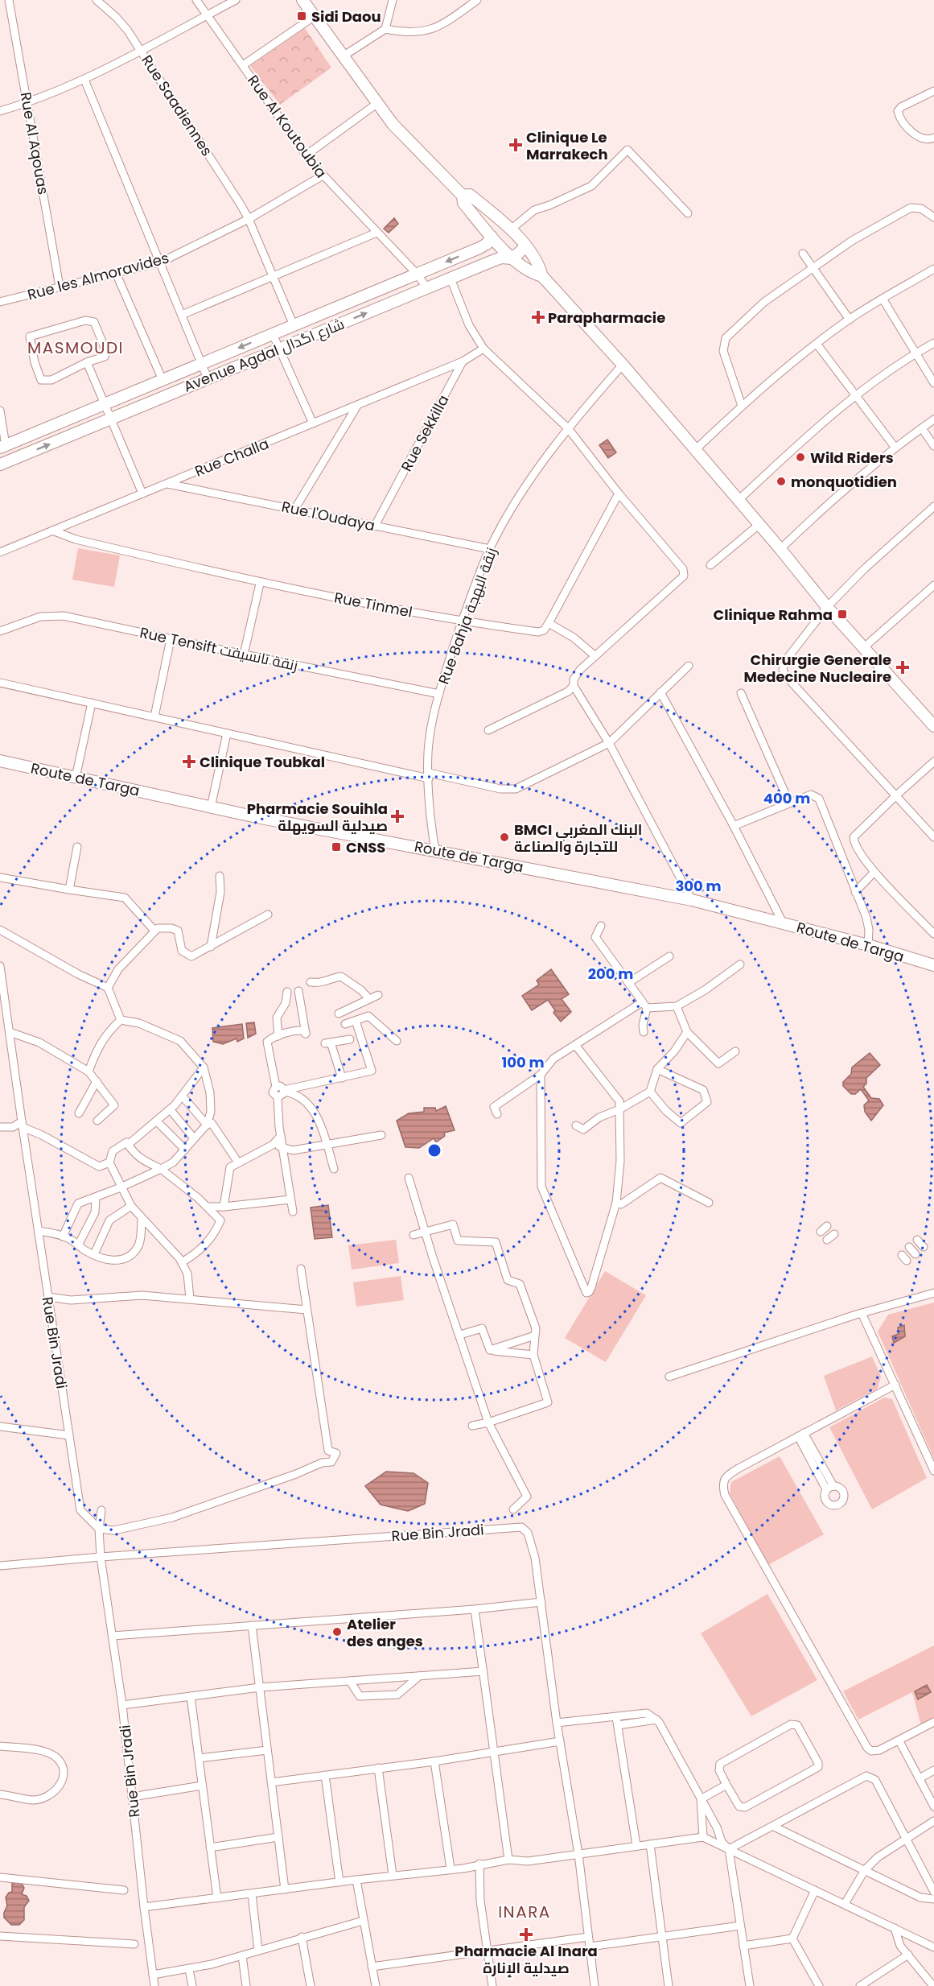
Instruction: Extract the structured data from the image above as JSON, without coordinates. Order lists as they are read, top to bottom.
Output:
{
  "streets": {
    "street": [
      "Rue Saadiennes",
      "Rue Al Koutoubia",
      "Rue Al Aqouas",
      "Rue les Almoravides",
      "Avenue Agdal شارع اگدال",
      "Rue Sekkilla",
      "Rue Challa",
      "Rue l'Oudaya",
      "Rue Tinmel",
      "Rue Bahja زنقة البهجة",
      "Rue Tensift زنقة تانسيفت",
      "Route de Targa",
      "Rue Bin Jradi"
    ]
  },
  "crossings": [
    ["Rue Saadiennes", "Rue les Almoravides"],
    ["Rue Saadiennes", "Avenue Agdal شارع اگدال"],
    ["Rue Al Koutoubia", "Rue les Almoravides"],
    ["Rue Al Koutoubia", "Avenue Agdal شارع اگدال"],
    ["Rue Al Aqouas", "Rue les Almoravides"],
    ["Rue Sekkilla", "Rue Challa"],
    ["Rue Sekkilla", "Rue l'Oudaya"],
    ["Rue Challa", "Rue l'Oudaya"],
    ["Rue Challa", "Rue Tinmel"],
    ["Rue l'Oudaya", "Rue Bahja زنقة البهجة"],
    ["Rue Tinmel", "Rue Bahja زنقة البهجة"],
    ["Rue Bahja زنقة البهجة", "Rue Tensift زنقة تانسيفت"],
    ["Rue Bahja زنقة البهجة", "Route de Targa"]
  ],
  "districts": ["MASMOUDI", "INARA"],
  "places": {
    "transit": ["Sidi Daou", "Clinique Rahma", "CNSS"],
    "health": [
      "Clinique Le Marrakech",
      "Parapharmacie",
      "Chirurgie Generale Medecine Nucleaire",
      "Clinique Toubkal",
      "Pharmacie Souihla صيدلية السويهلة",
      "Pharmacie Al Inara صيدلية الإنارة"
    ],
    "other": [
      "Wild Riders",
      "monquotidien",
      "BMCI البنك المغربي للتجارة والصناعة",
      "Atelier des anges"
    ]
  },
  "rings": [
    "400 m",
    "300 m",
    "200 m",
    "100 m"
  ]
}
